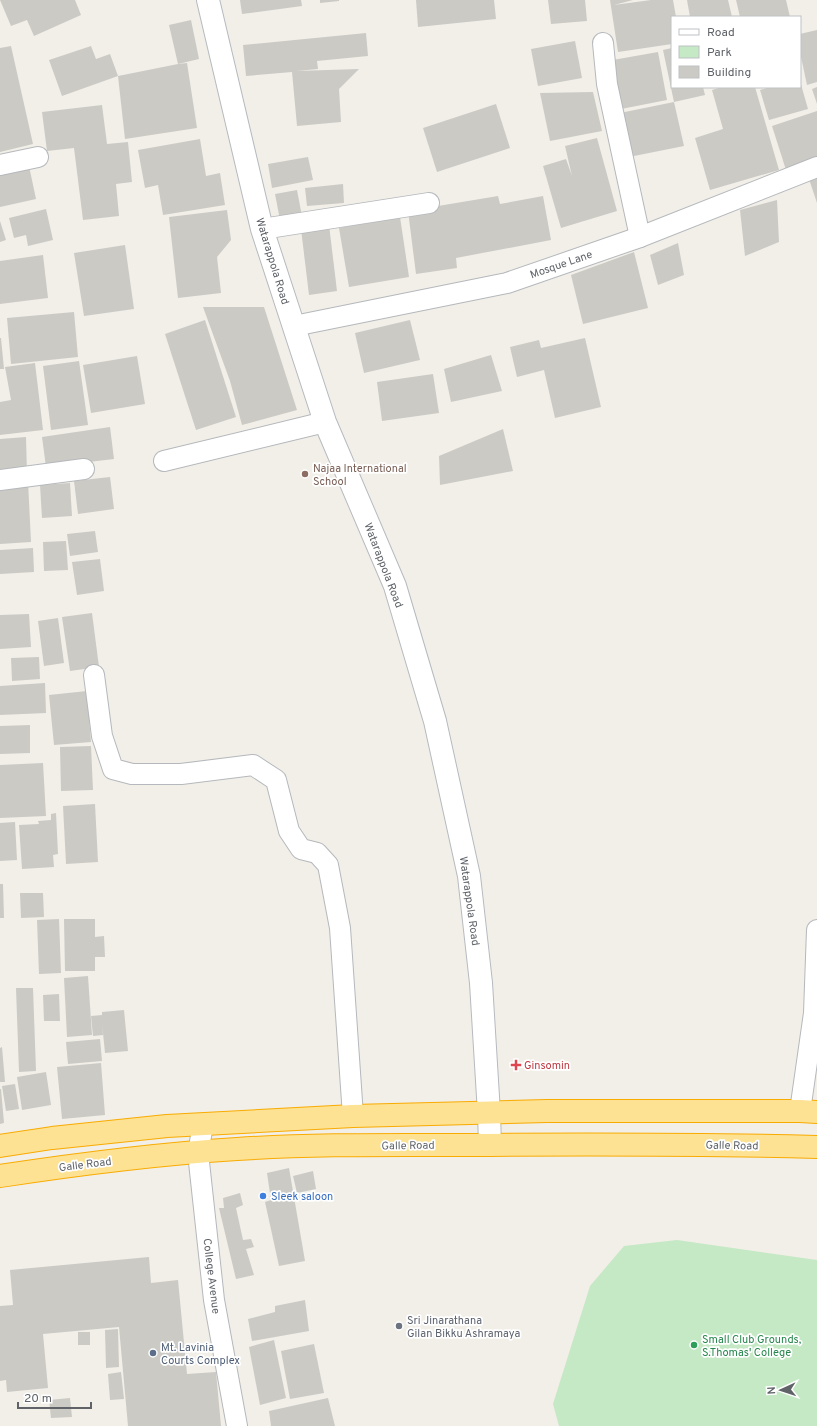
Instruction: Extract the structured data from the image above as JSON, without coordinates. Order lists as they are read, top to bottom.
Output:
{
  "streets": {
    "highway": ["Galle Road"],
    "street": ["Watarappola Road", "Mosque Lane", "College Avenue"]
  },
  "crossings": [
    ["Watarappola Road", "Mosque Lane"],
    ["Watarappola Road", "Galle Road"],
    ["Galle Road", "College Avenue"]
  ],
  "places": {
    "other": [
      "Najaa International School",
      "Sleek saloon",
      "Sri Jinarathana Gilan Bikku Ashramaya",
      "Small Club Grounds, S.Thomas' College",
      "Mt. Lavinia Courts Complex"
    ],
    "health": ["Ginsomin"]
  },
  "legend": ["Road", "Park", "Building"],
  "scale_bar": "20 m",
  "north": "left"
}
